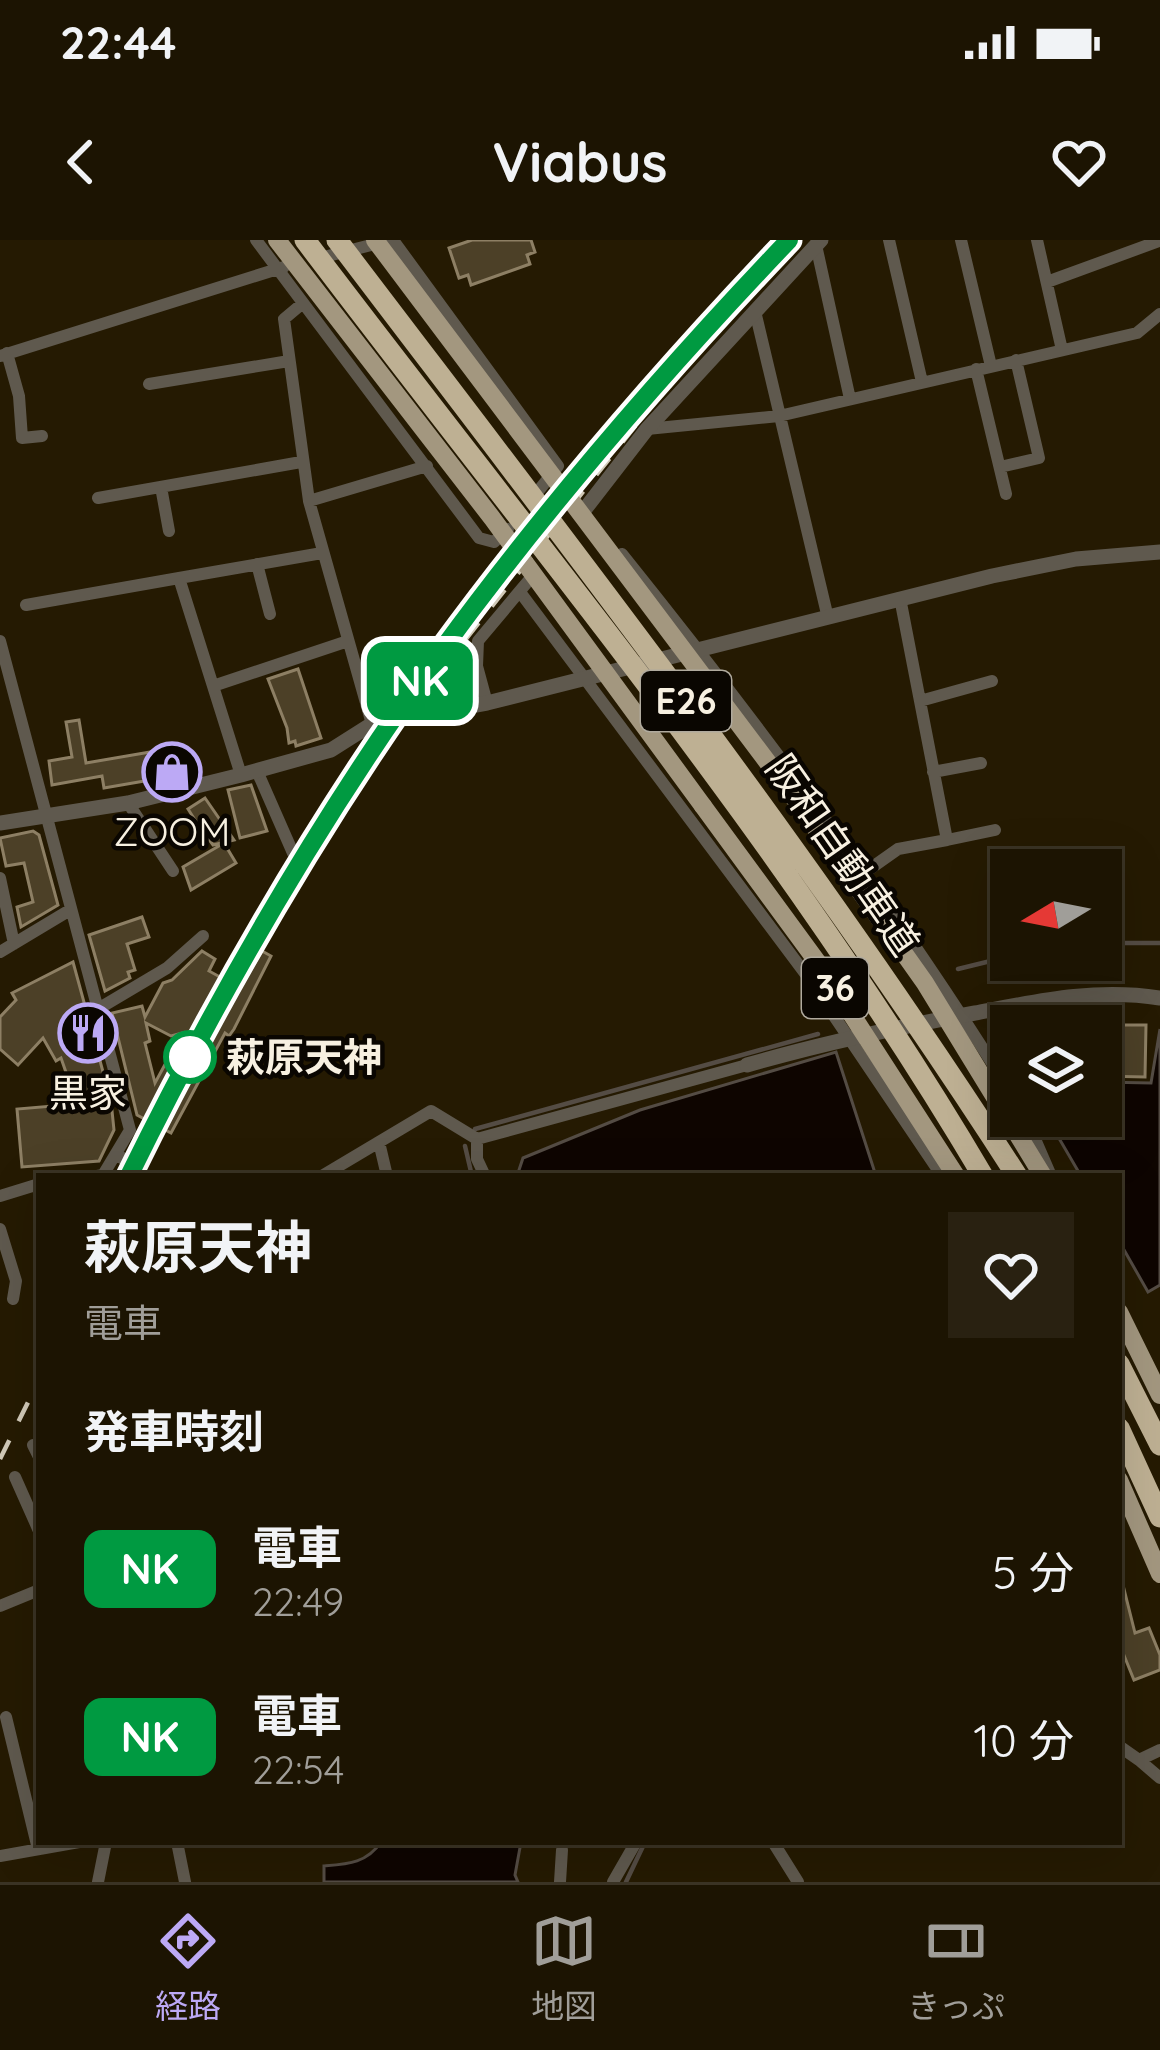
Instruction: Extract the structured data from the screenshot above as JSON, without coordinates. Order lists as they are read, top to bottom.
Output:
{
  "streets": {
    "highway": ["E26", "阪和自動車道"],
    "main road": ["36"]
  },
  "places": {
    "shop": ["ZOOM"],
    "restaurant": ["黒家"],
    "other": ["萩原天神"]
  },
  "north": "left",
  "page": {
    "status": "22:44",
    "header": "Viabus",
    "on_map": "NK",
    "heading": [
      ["萩原天神", "電車"],
      "発車時刻"
    ],
    "list": [
      {
        "mark": "NK",
        "name": "電車",
        "note": "22:49",
        "value": "5 分"
      },
      {
        "mark": "NK",
        "name": "電車",
        "note": "22:54",
        "value": "10 分"
      }
    ],
    "tabs": ["経路", "地図", "きっぷ"]
  }
}
